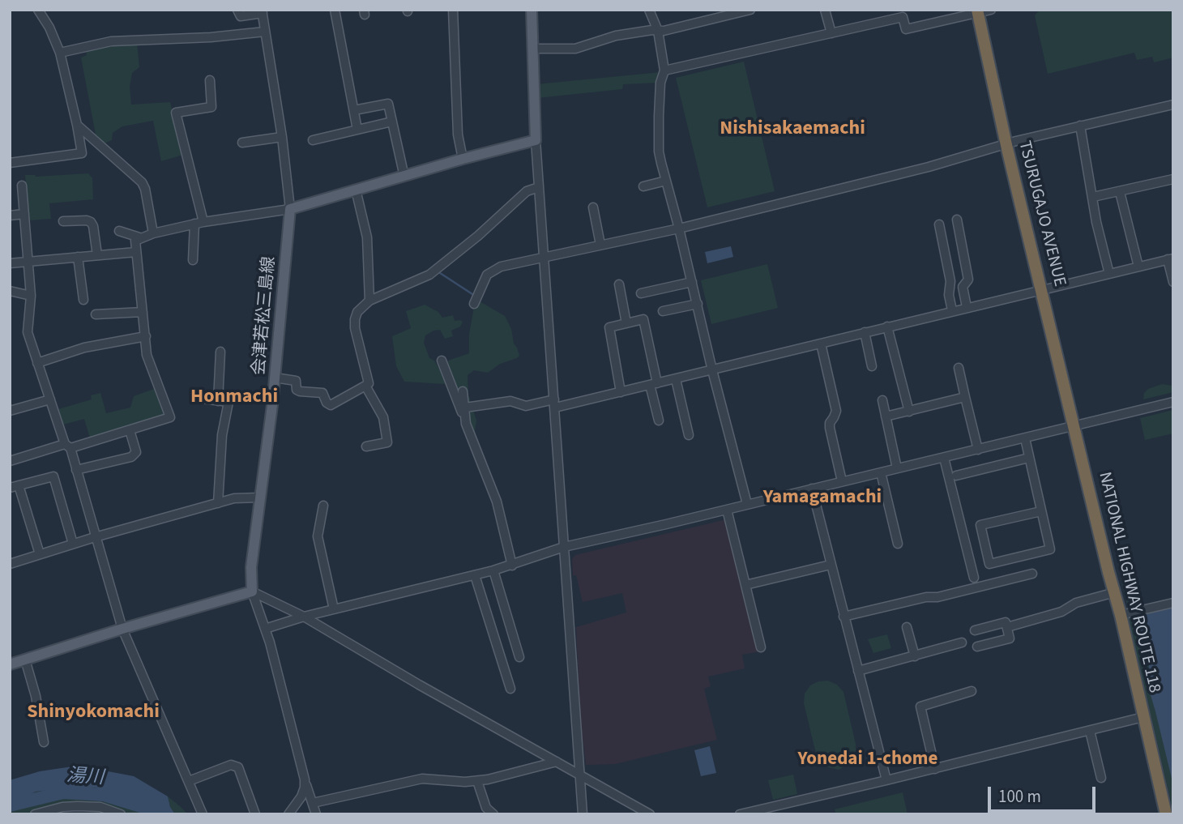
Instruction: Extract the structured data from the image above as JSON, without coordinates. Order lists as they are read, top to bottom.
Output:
{
  "streets": {
    "highway": ["TSURUGAJO AVENUE", "NATIONAL HIGHWAY ROUTE 118"],
    "main road": ["会津若松三島線"]
  },
  "crossings": [
    ["TSURUGAJO AVENUE", "NATIONAL HIGHWAY ROUTE 118"]
  ],
  "districts": [
    "Nishisakaemachi",
    "Honmachi",
    "Yamagamachi",
    "Shinyokomachi",
    "Yonedai 1-chome"
  ],
  "water": ["湯川"],
  "scale_bar": "100 m"
}
